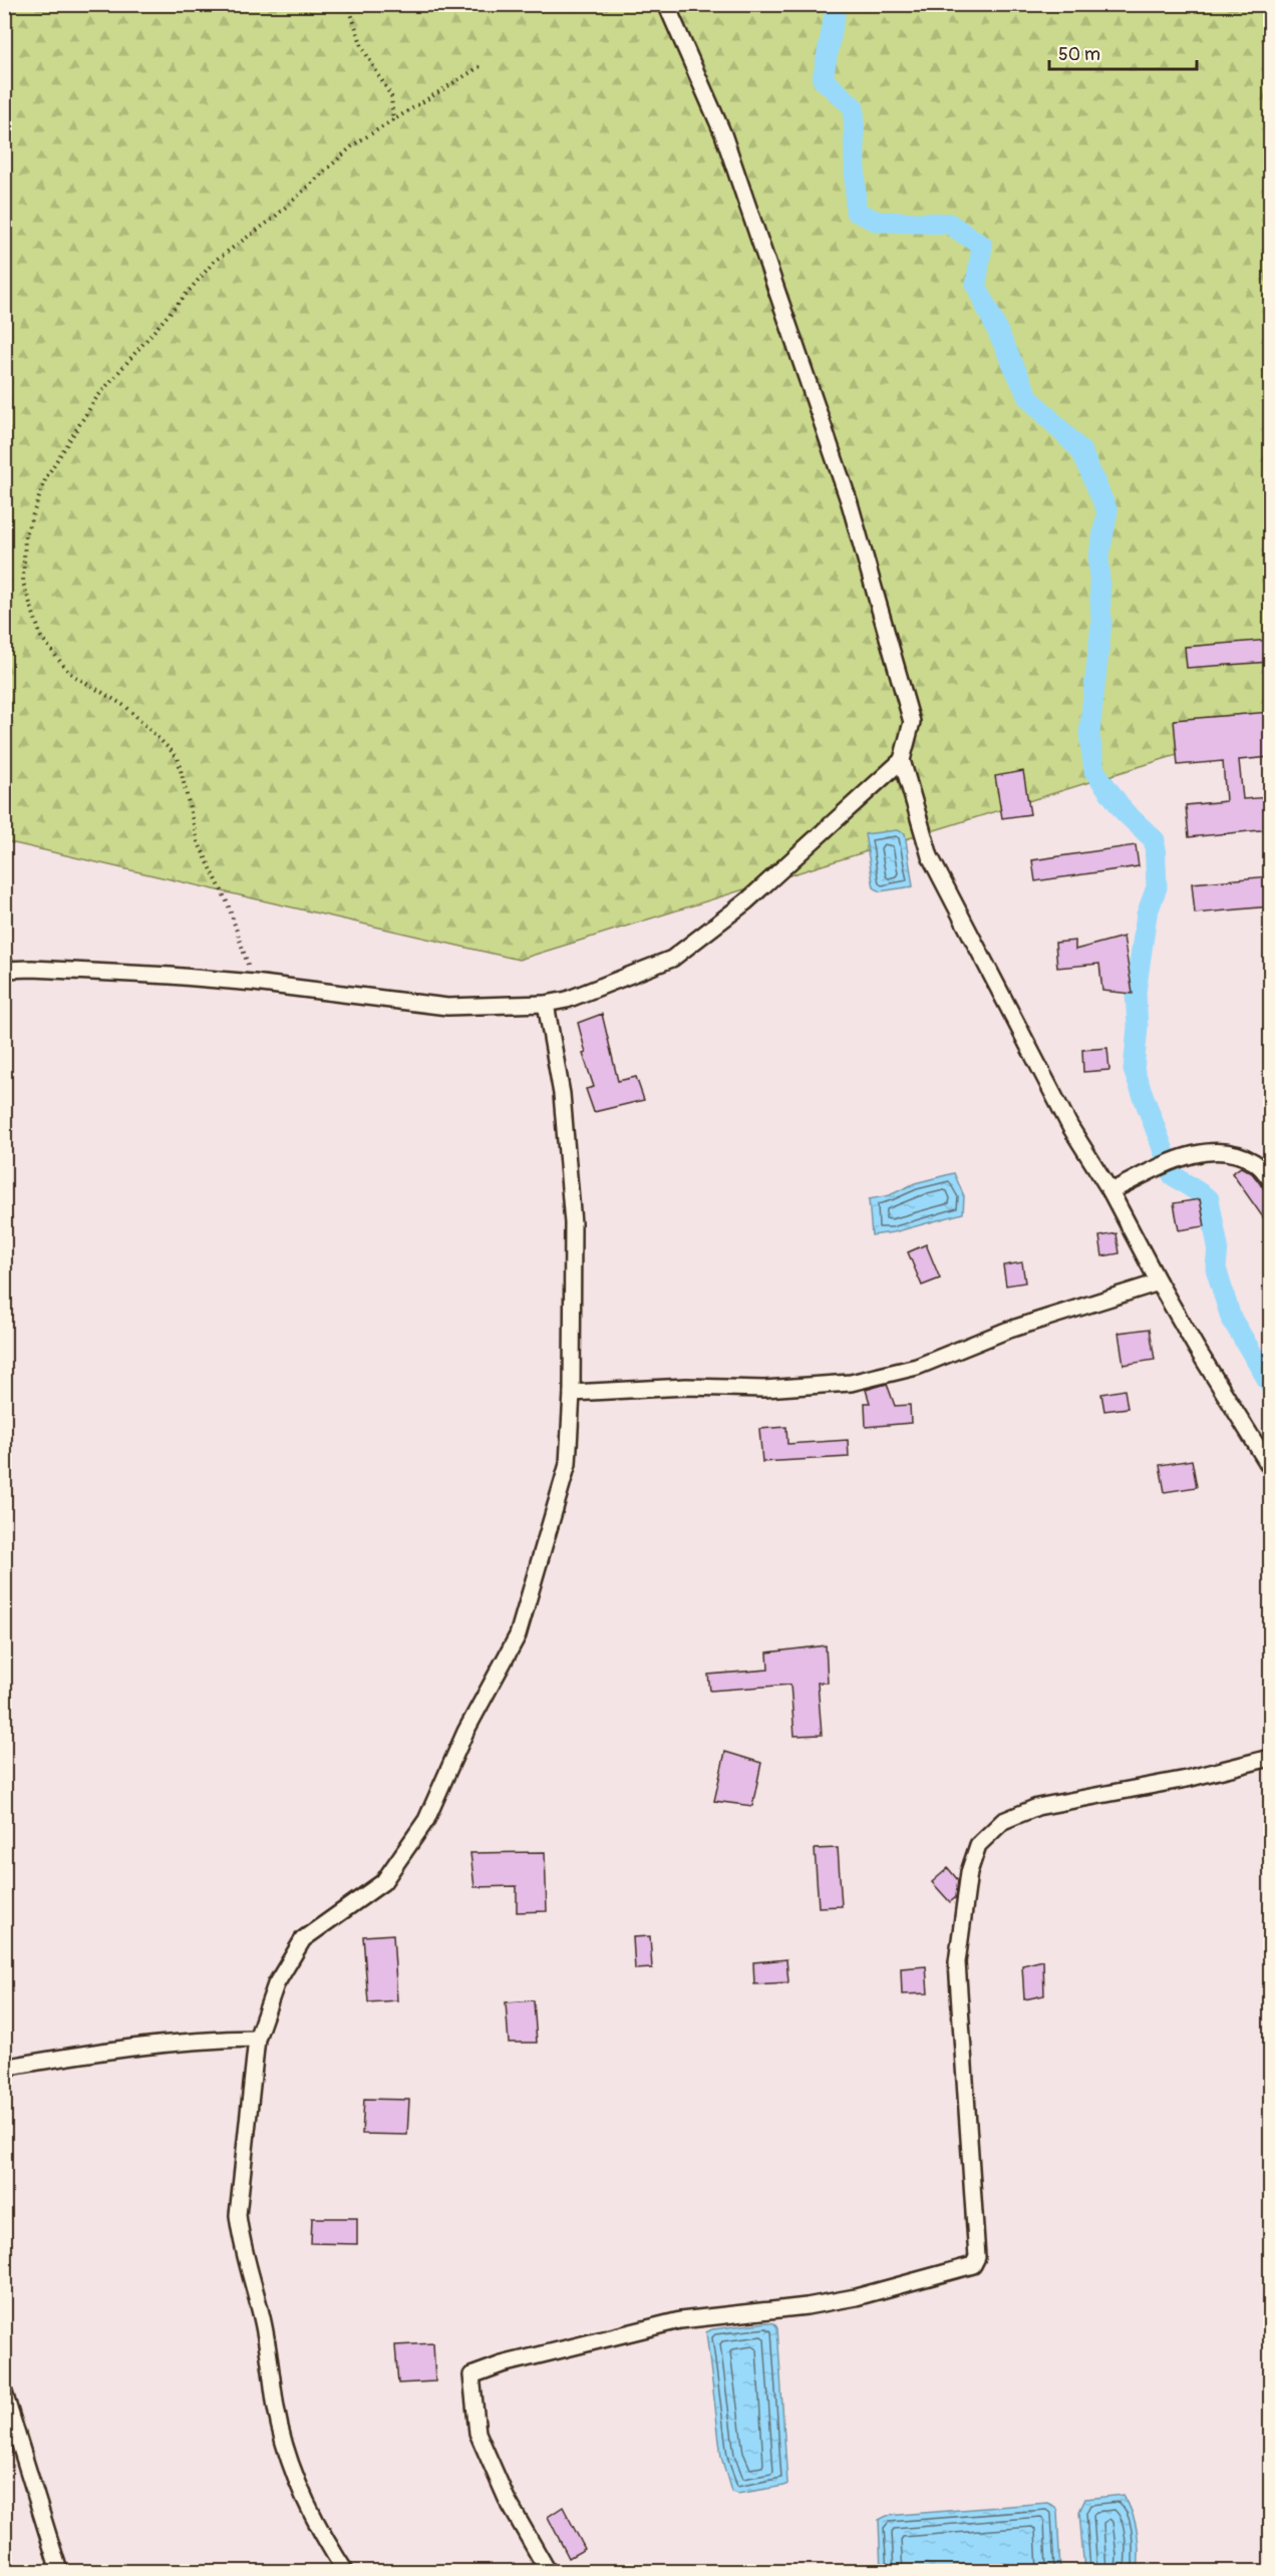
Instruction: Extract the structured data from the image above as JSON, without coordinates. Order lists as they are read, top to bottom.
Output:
{
  "scale_bar": "50 m"
}
